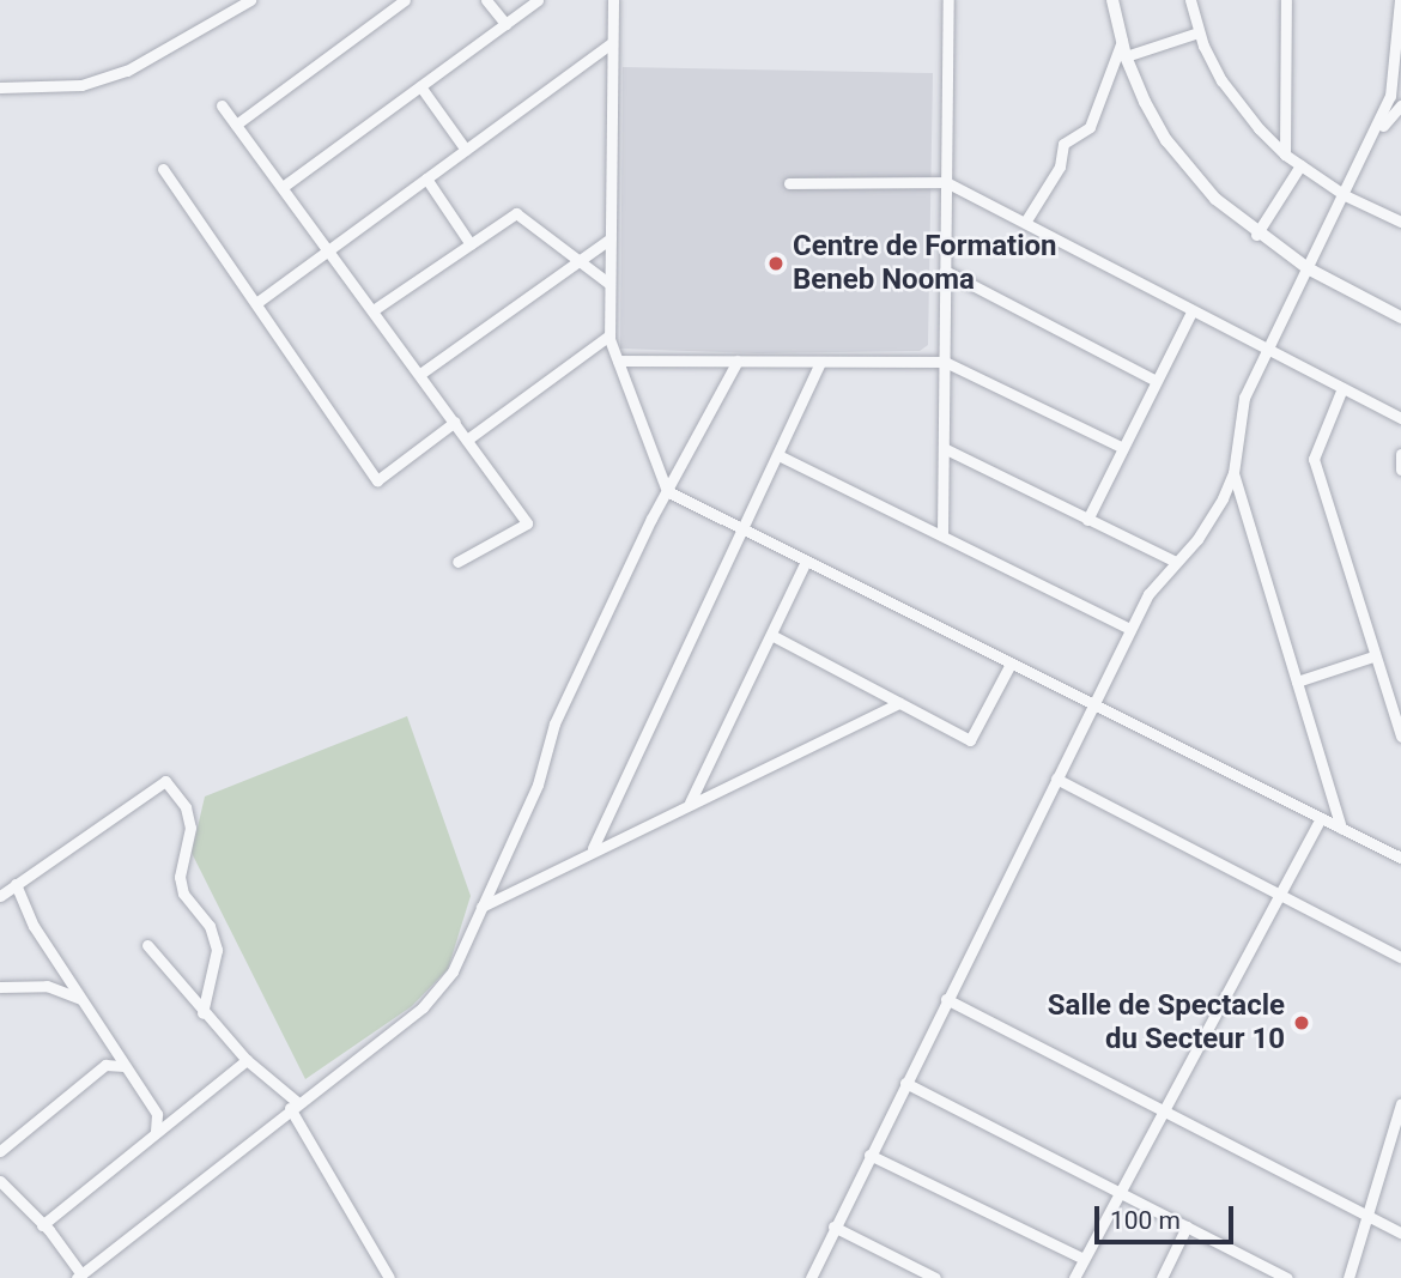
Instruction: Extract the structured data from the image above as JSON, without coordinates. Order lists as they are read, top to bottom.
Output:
{
  "places": ["Centre de Formation Beneb Nooma", "Salle de Spectacle du Secteur 10"],
  "scale_bar": "100 m"
}
